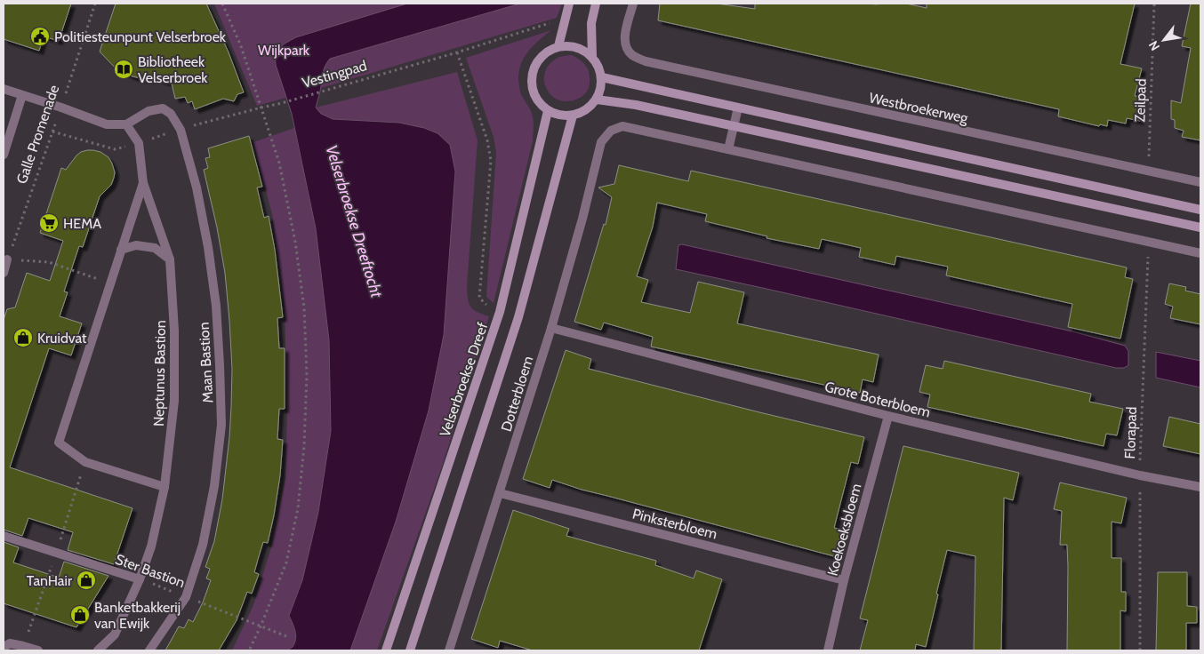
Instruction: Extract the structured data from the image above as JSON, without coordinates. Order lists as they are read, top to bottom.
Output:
{
  "streets": {
    "main road": ["Velserbroekse Dreef"],
    "street": [
      "Westbroekerweg",
      "Maan Bastion",
      "Neptunus Bastion",
      "Dotterbloem",
      "Grote Boterbloem",
      "Pinksterbloem",
      "Koekoeksbloem",
      "Ster Bastion"
    ],
    "path": [
      "Vestingpad",
      "Zeilpad",
      "Galle Promenade",
      "Florapad"
    ]
  },
  "crossings": [
    ["Vestingpad", "Galle Promenade"],
    ["Vestingpad", "Maan Bastion"],
    ["Vestingpad", "Neptunus Bastion"],
    ["Zeilpad", "Westbroekerweg"],
    ["Maan Bastion", "Ster Bastion"],
    ["Neptunus Bastion", "Ster Bastion"],
    ["Dotterbloem", "Grote Boterbloem"],
    ["Dotterbloem", "Pinksterbloem"],
    ["Grote Boterbloem", "Florapad"],
    ["Grote Boterbloem", "Koekoeksbloem"],
    ["Pinksterbloem", "Koekoeksbloem"]
  ],
  "water": ["Velserbroekse Dreeftocht"],
  "parks": ["Wijkpark"],
  "places": {
    "public building": ["Politiesteunpunt Velserbroek"],
    "library": ["Bibliotheek Velserbroek"],
    "supermarket": ["HEMA"],
    "shop": ["Kruidvat", "TanHair", "Banketbakkerij van Ewijk"]
  },
  "north": "bottom left"
}
